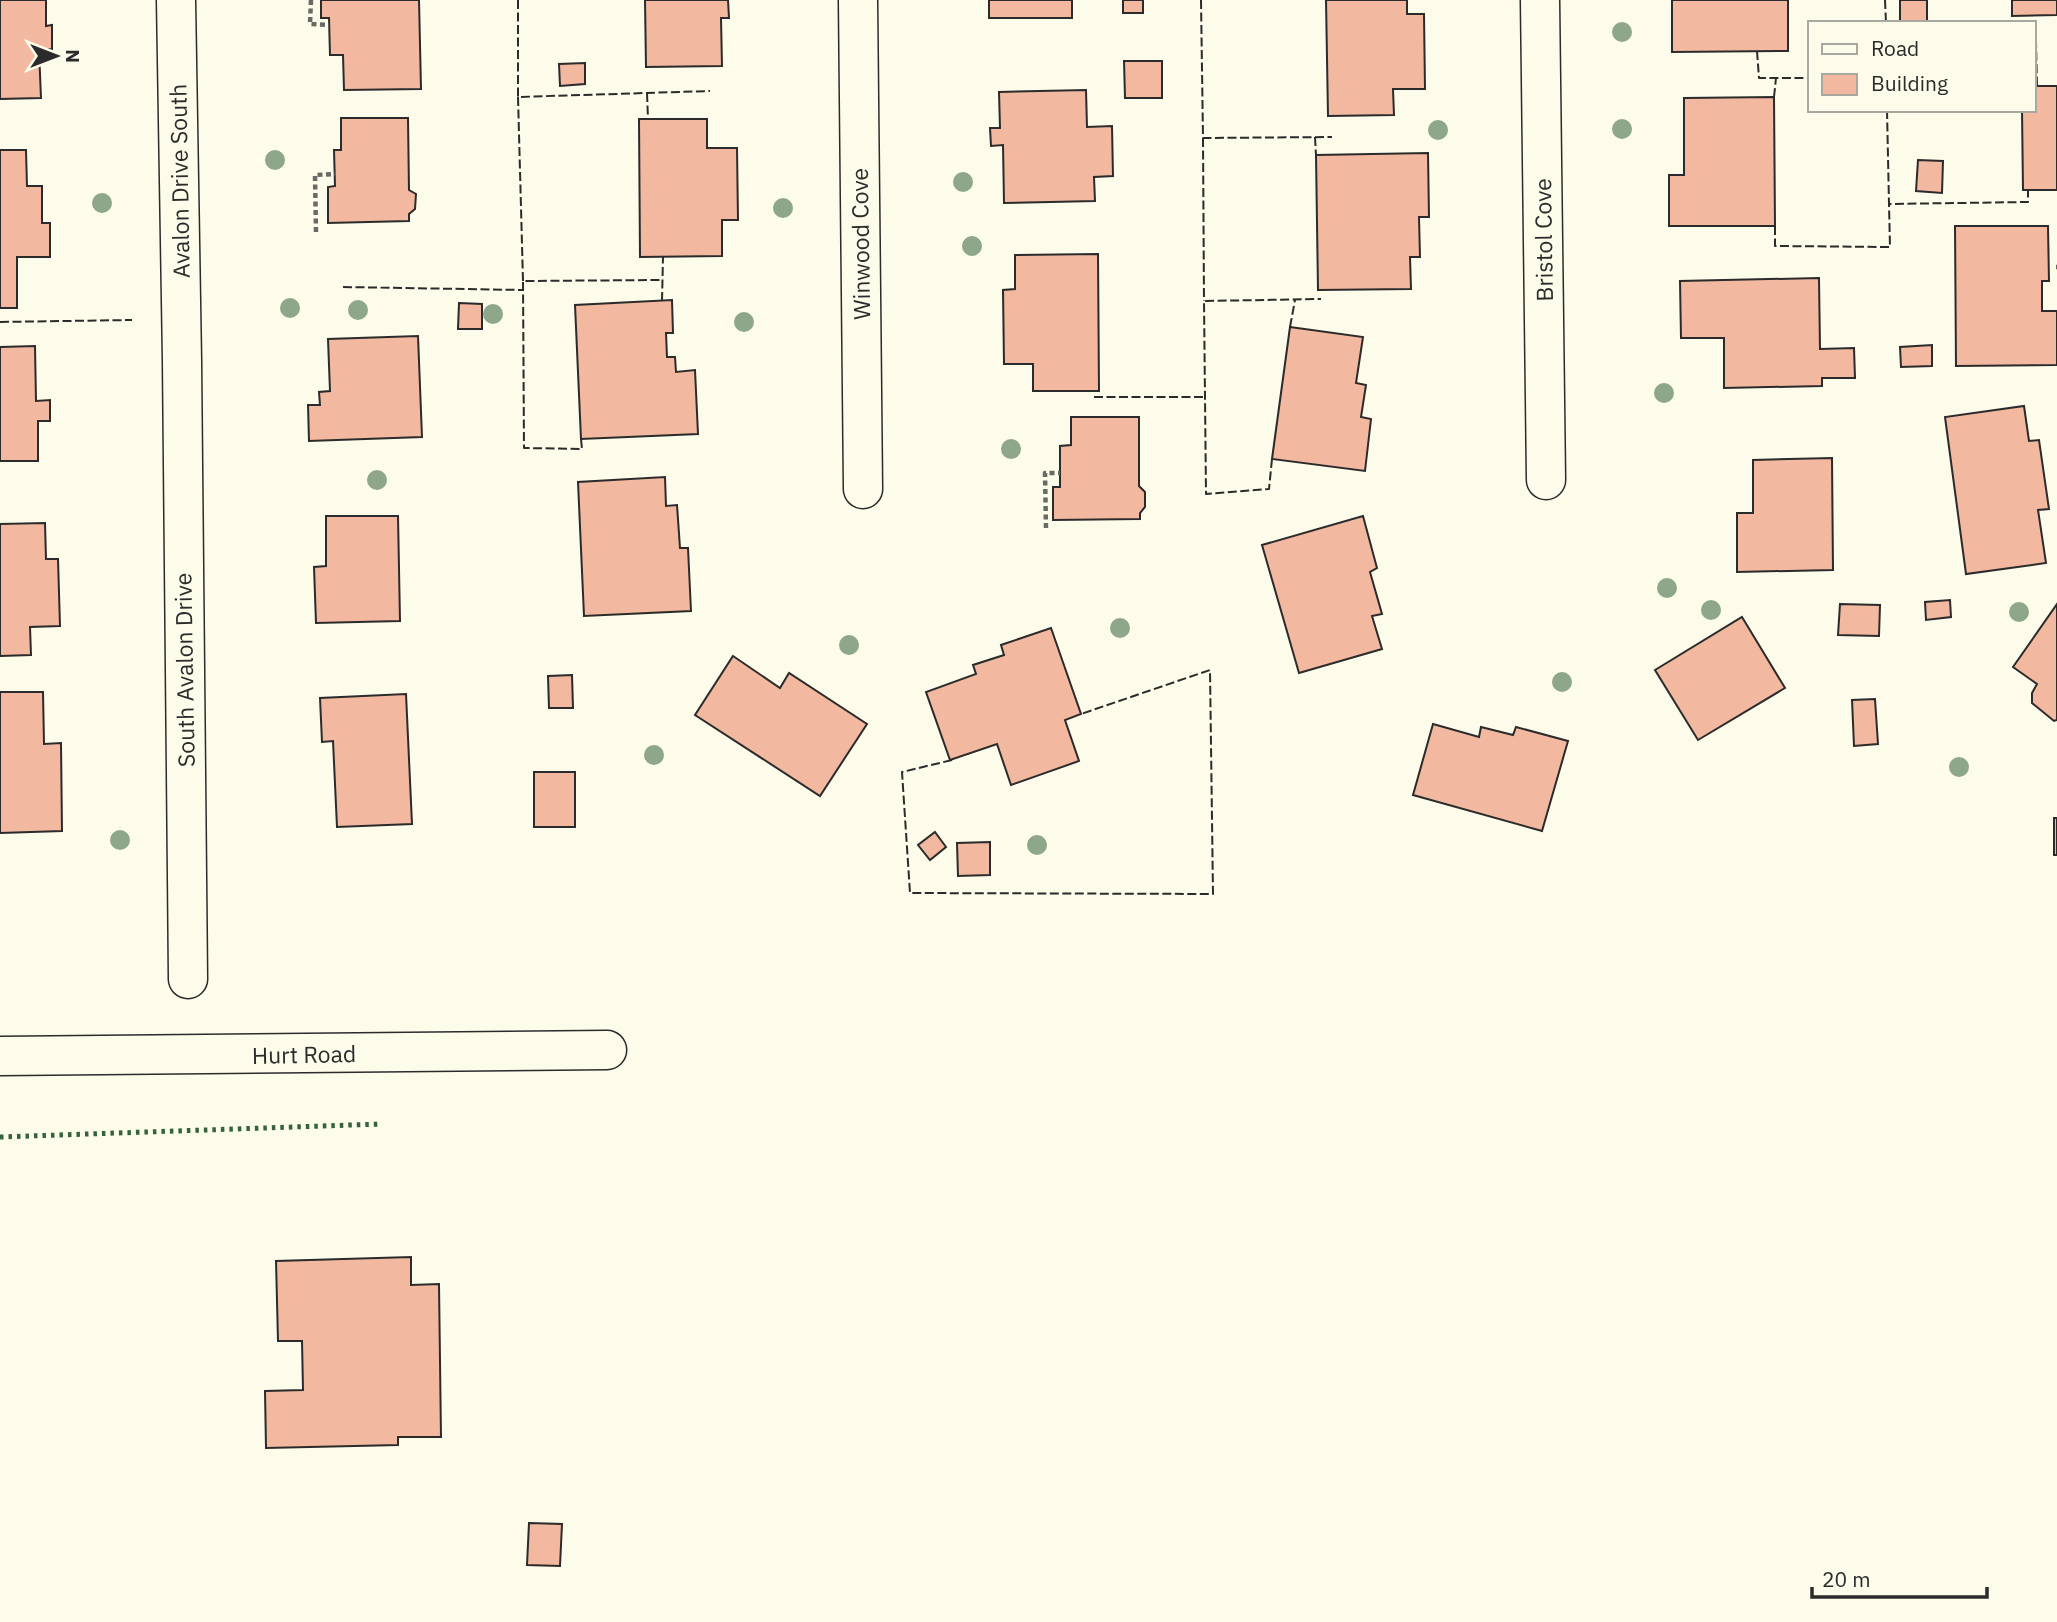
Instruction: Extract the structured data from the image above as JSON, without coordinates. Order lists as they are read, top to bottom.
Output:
{
  "streets": {
    "street": [
      "Avalon Drive South",
      "Bristol Cove",
      "Winwood Cove",
      "South Avalon Drive",
      "Hurt Road"
    ]
  },
  "crossings": [
    ["Avalon Drive South", "South Avalon Drive"]
  ],
  "legend": ["Road", "Building"],
  "scale_bar": "20 m",
  "north": "right"
}
